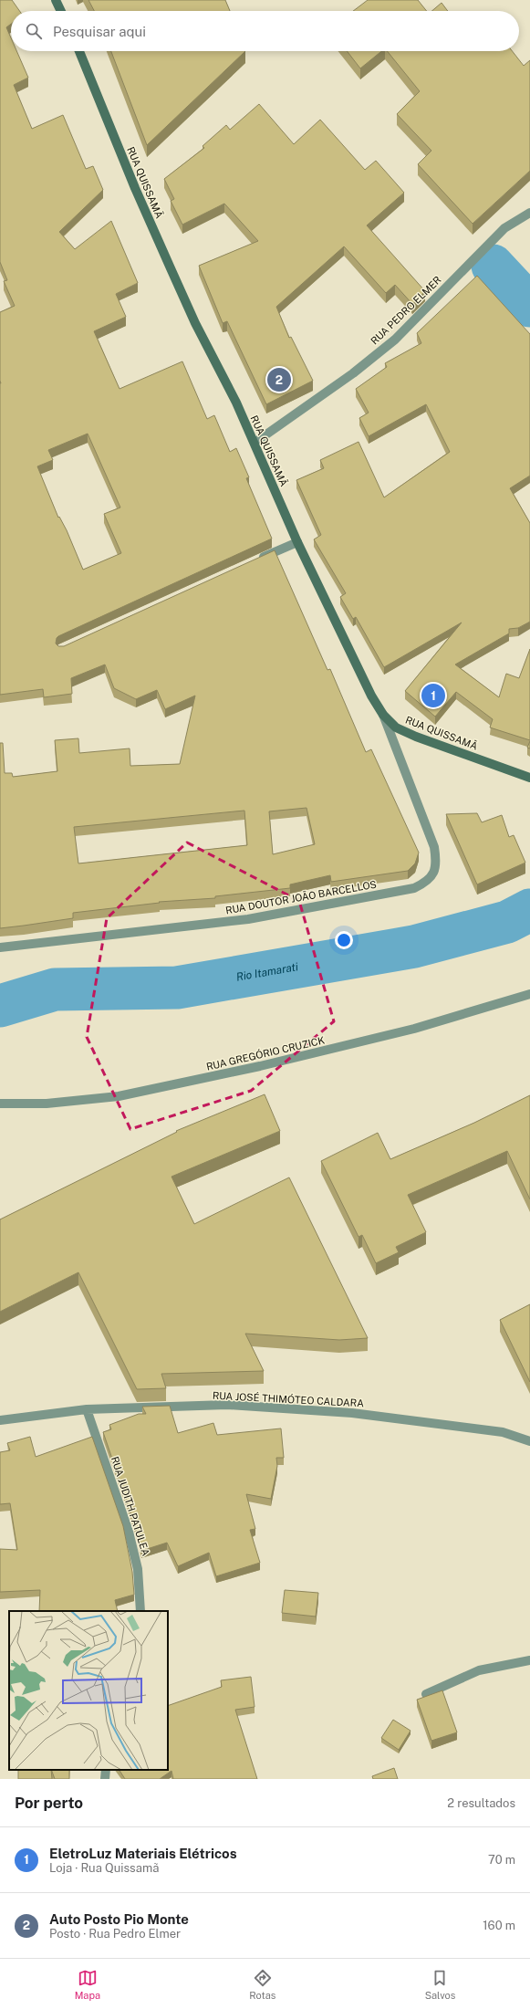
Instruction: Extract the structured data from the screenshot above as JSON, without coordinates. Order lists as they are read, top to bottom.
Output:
{
  "streets": {
    "street": [
      "RUA QUISSAMÃ",
      "RUA PEDRO ELMER",
      "RUA DOUTOR JOÃO BARCELLOS",
      "RUA GREGÓRIO CRUZICK",
      "RUA JOSÉ THIMÓTEO CALDARA",
      "RUA JUDITH PATULEA"
    ]
  },
  "crossings": [
    ["RUA QUISSAMÃ", "RUA PEDRO ELMER"],
    ["RUA QUISSAMÃ", "RUA DOUTOR JOÃO BARCELLOS"],
    ["RUA JOSÉ THIMÓTEO CALDARA", "RUA JUDITH PATULEA"]
  ],
  "water": ["Rio Itamarati"],
  "page": {
    "search": "Pesquisar aqui",
    "pins": ["2", "1"],
    "heading": ["Por perto", "2 resultados"],
    "list": [
      {
        "mark": "1",
        "name": "EletroLuz Materiais Elétricos",
        "note": "Loja · Rua Quissamã",
        "value": "70 m"
      },
      {
        "mark": "2",
        "name": "Auto Posto Pio Monte",
        "note": "Posto · Rua Pedro Elmer",
        "value": "160 m"
      }
    ],
    "nav": ["Mapa", "Rotas", "Salvos"]
  }
}
